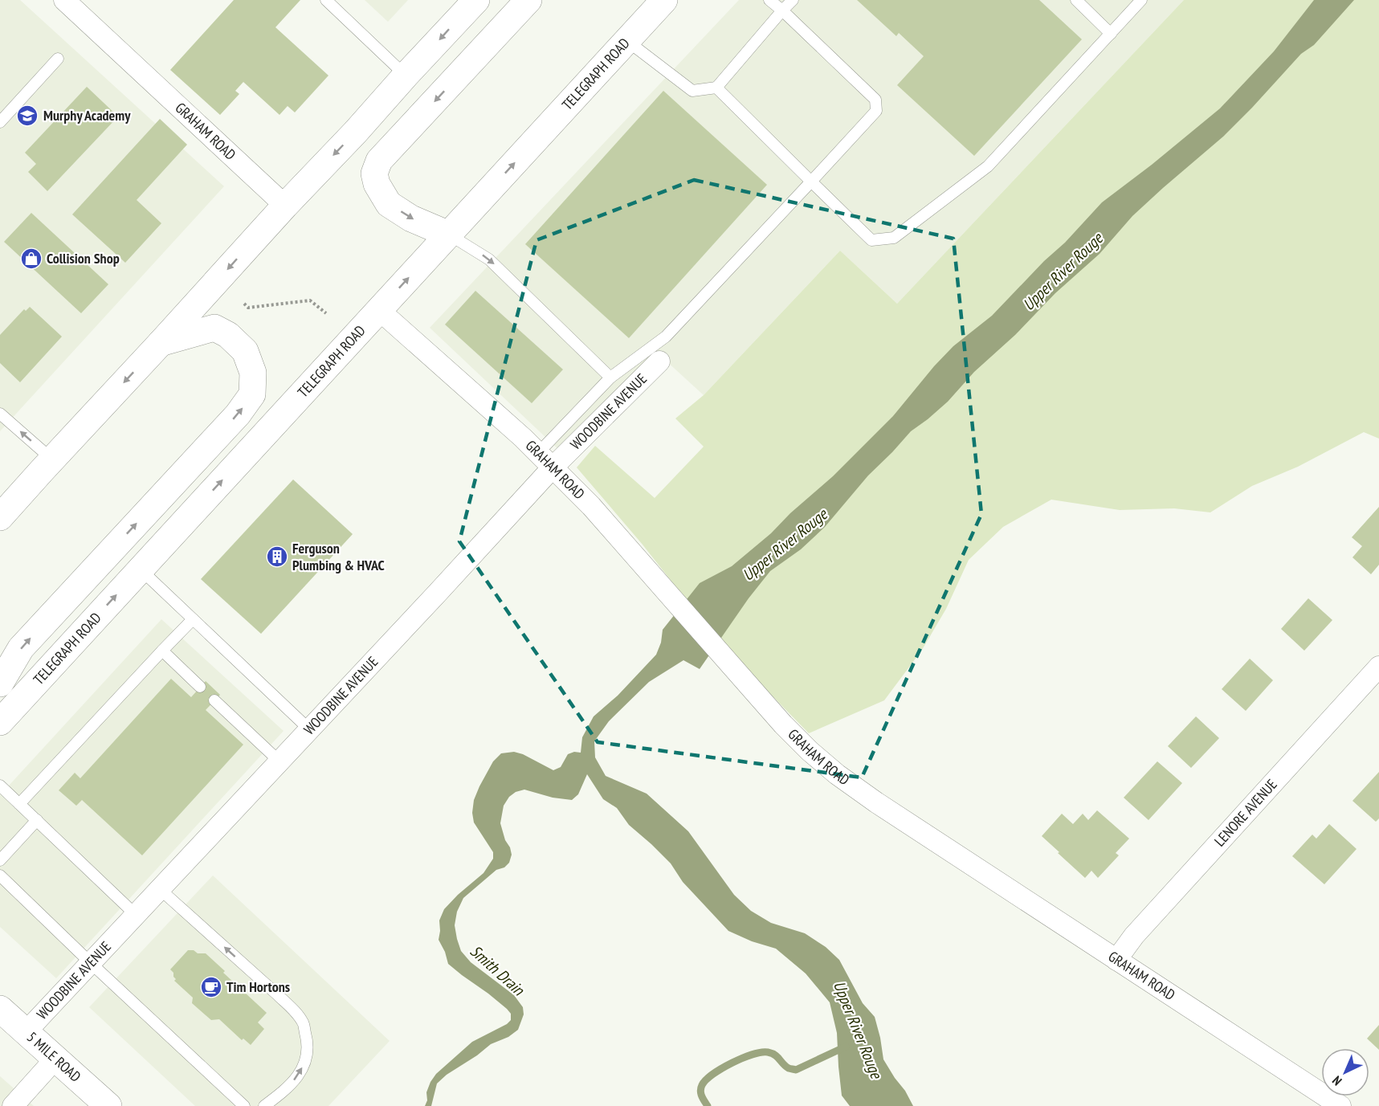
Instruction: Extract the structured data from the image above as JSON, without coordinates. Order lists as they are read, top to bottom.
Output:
{
  "streets": {
    "main road": ["TELEGRAPH ROAD", "5 MILE ROAD"],
    "street": ["GRAHAM ROAD", "WOODBINE AVENUE", "LENORE AVENUE"]
  },
  "crossings": [
    ["TELEGRAPH ROAD", "GRAHAM ROAD"],
    ["GRAHAM ROAD", "WOODBINE AVENUE"],
    ["GRAHAM ROAD", "LENORE AVENUE"],
    ["WOODBINE AVENUE", "5 MILE ROAD"]
  ],
  "water": ["Upper River Rouge", "Smith Drain"],
  "places": {
    "school or university": ["Murphy Academy"],
    "shop": ["Collision Shop"],
    "building": ["Ferguson Plumbing & HVAC"],
    "cafe": ["Tim Hortons"]
  },
  "north": "bottom left"
}
